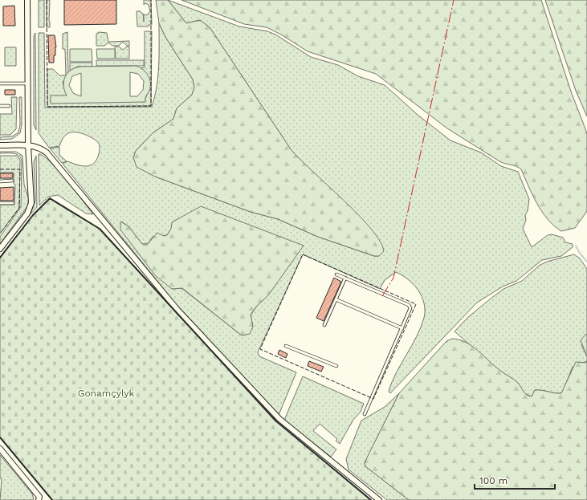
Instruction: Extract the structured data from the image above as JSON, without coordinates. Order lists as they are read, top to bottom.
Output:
{
  "parks": ["Gonamçylyk"],
  "scale_bar": "100 m"
}
